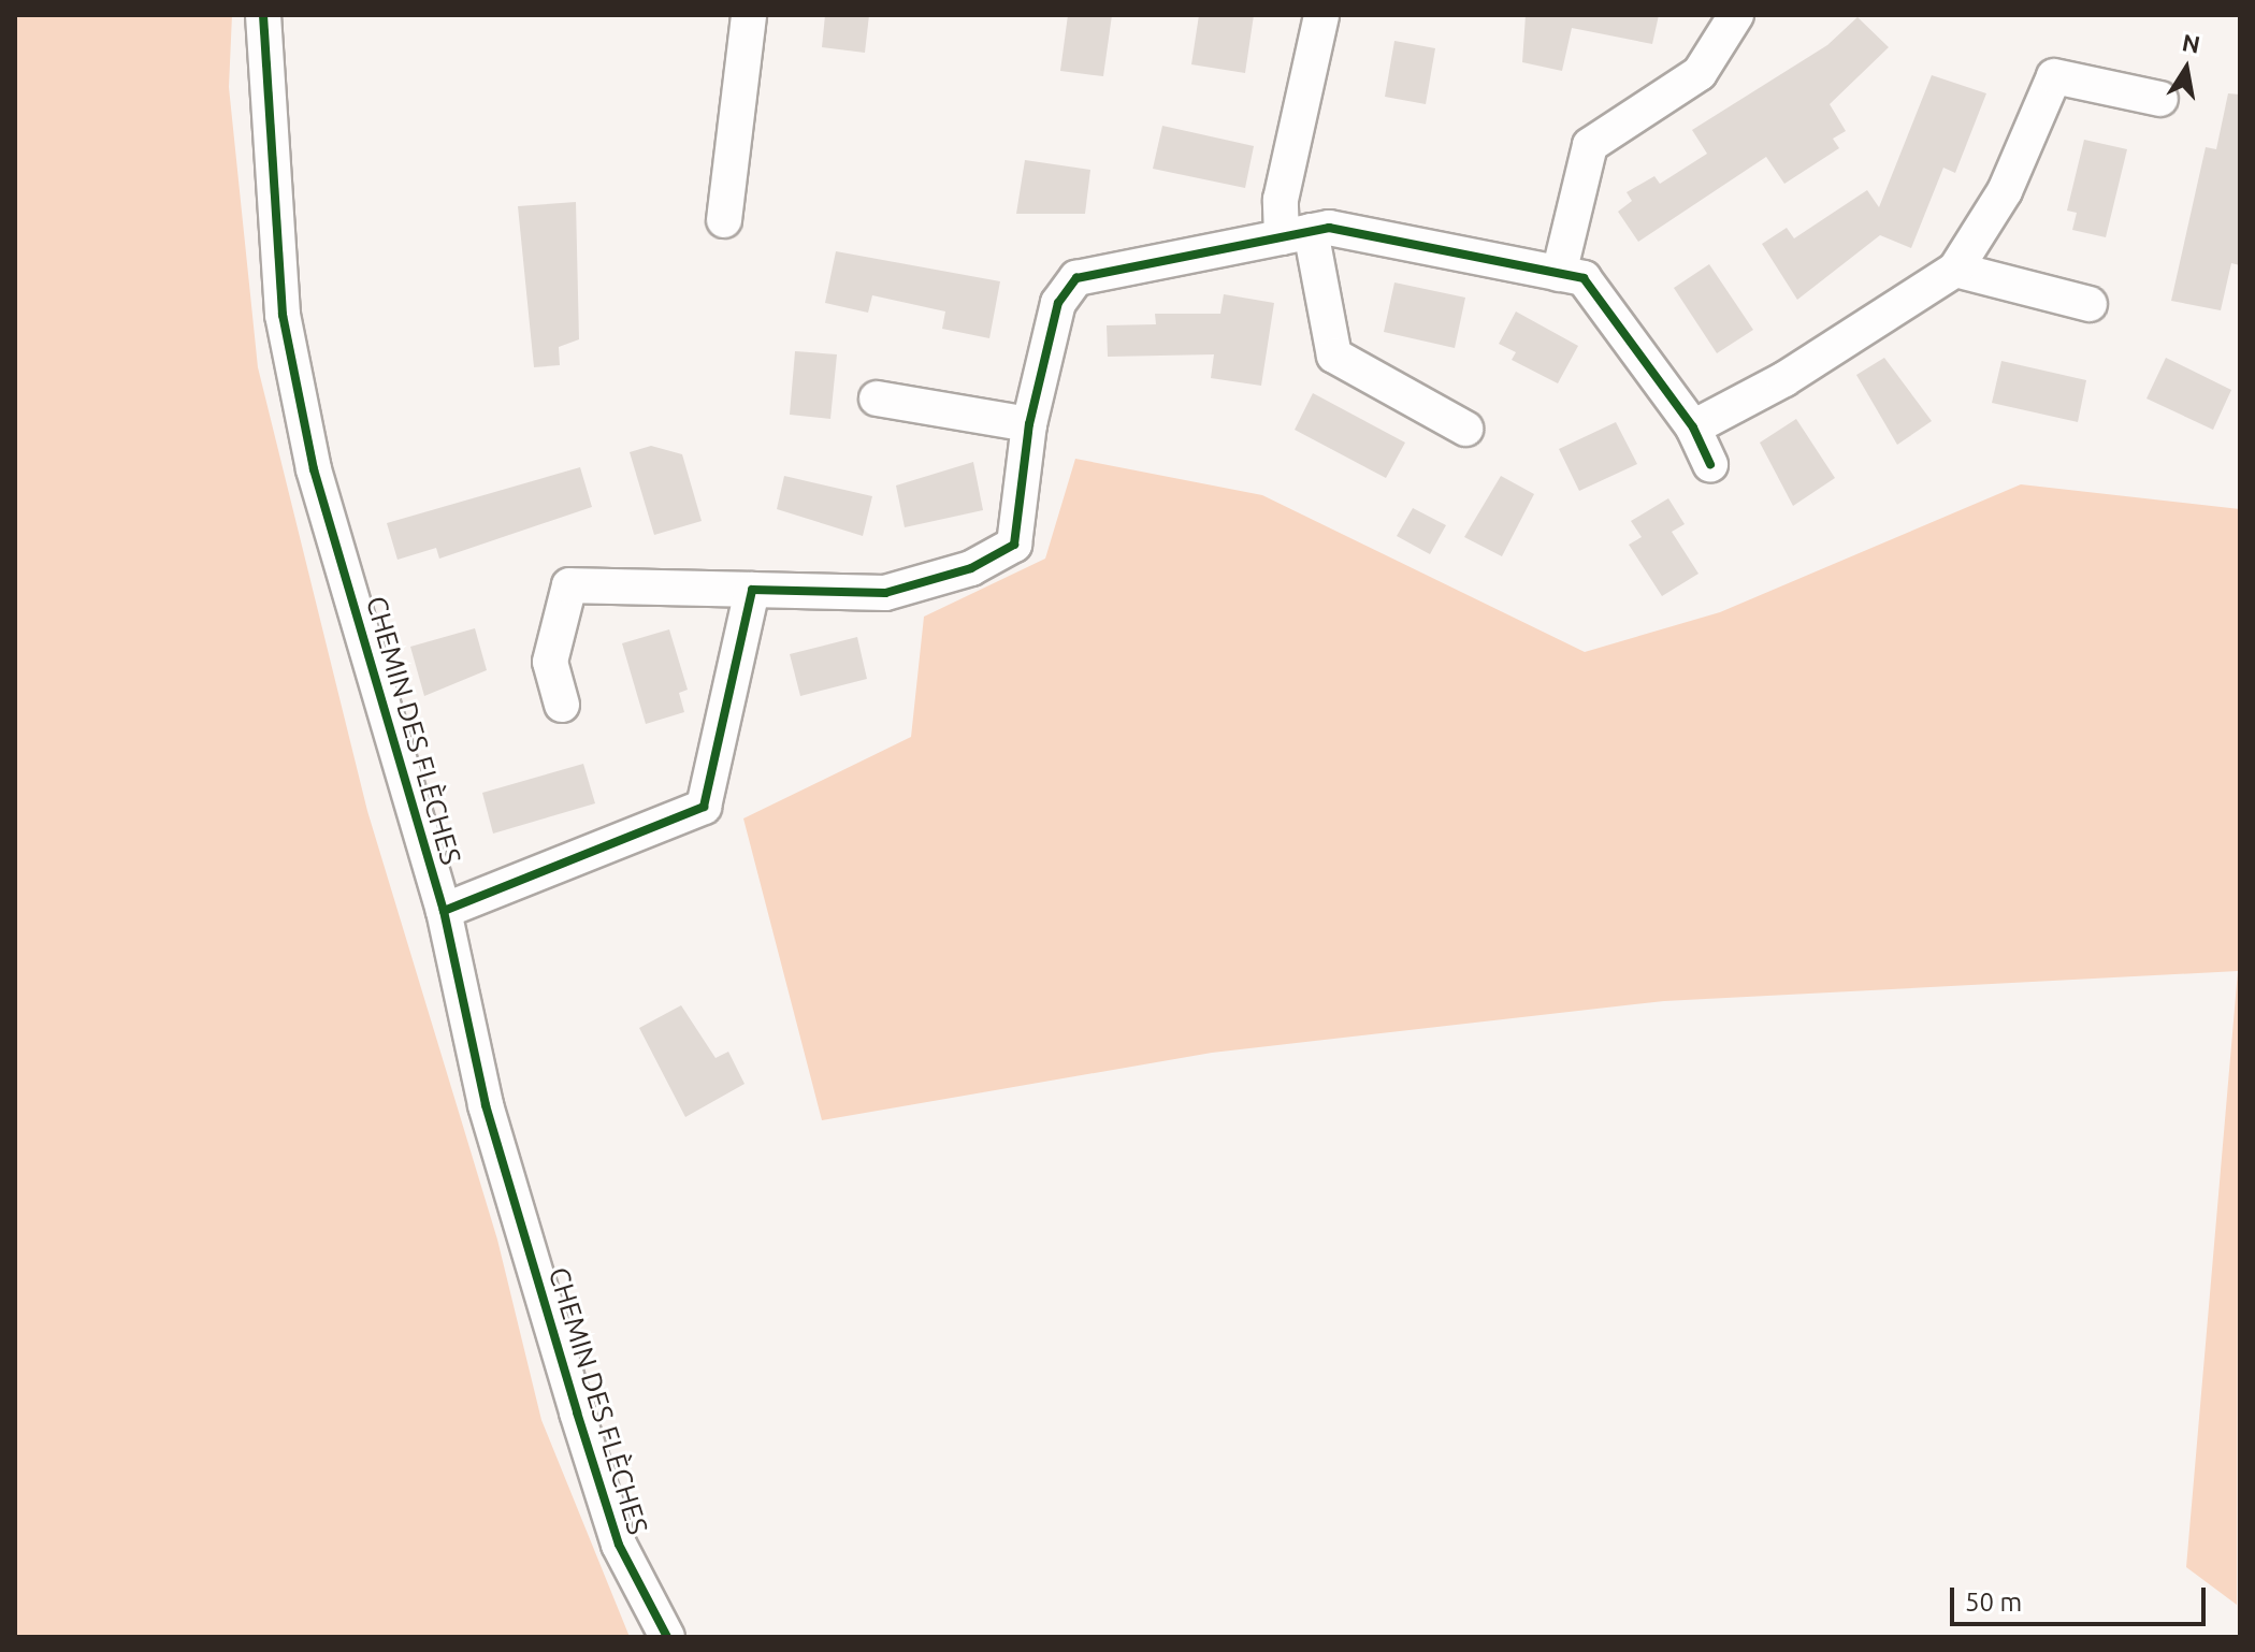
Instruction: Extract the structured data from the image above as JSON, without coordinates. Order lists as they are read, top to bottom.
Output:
{
  "streets": {
    "street": ["CHEMIN DES FLÈCHES"]
  },
  "scale_bar": "50 m",
  "north": "top"
}
